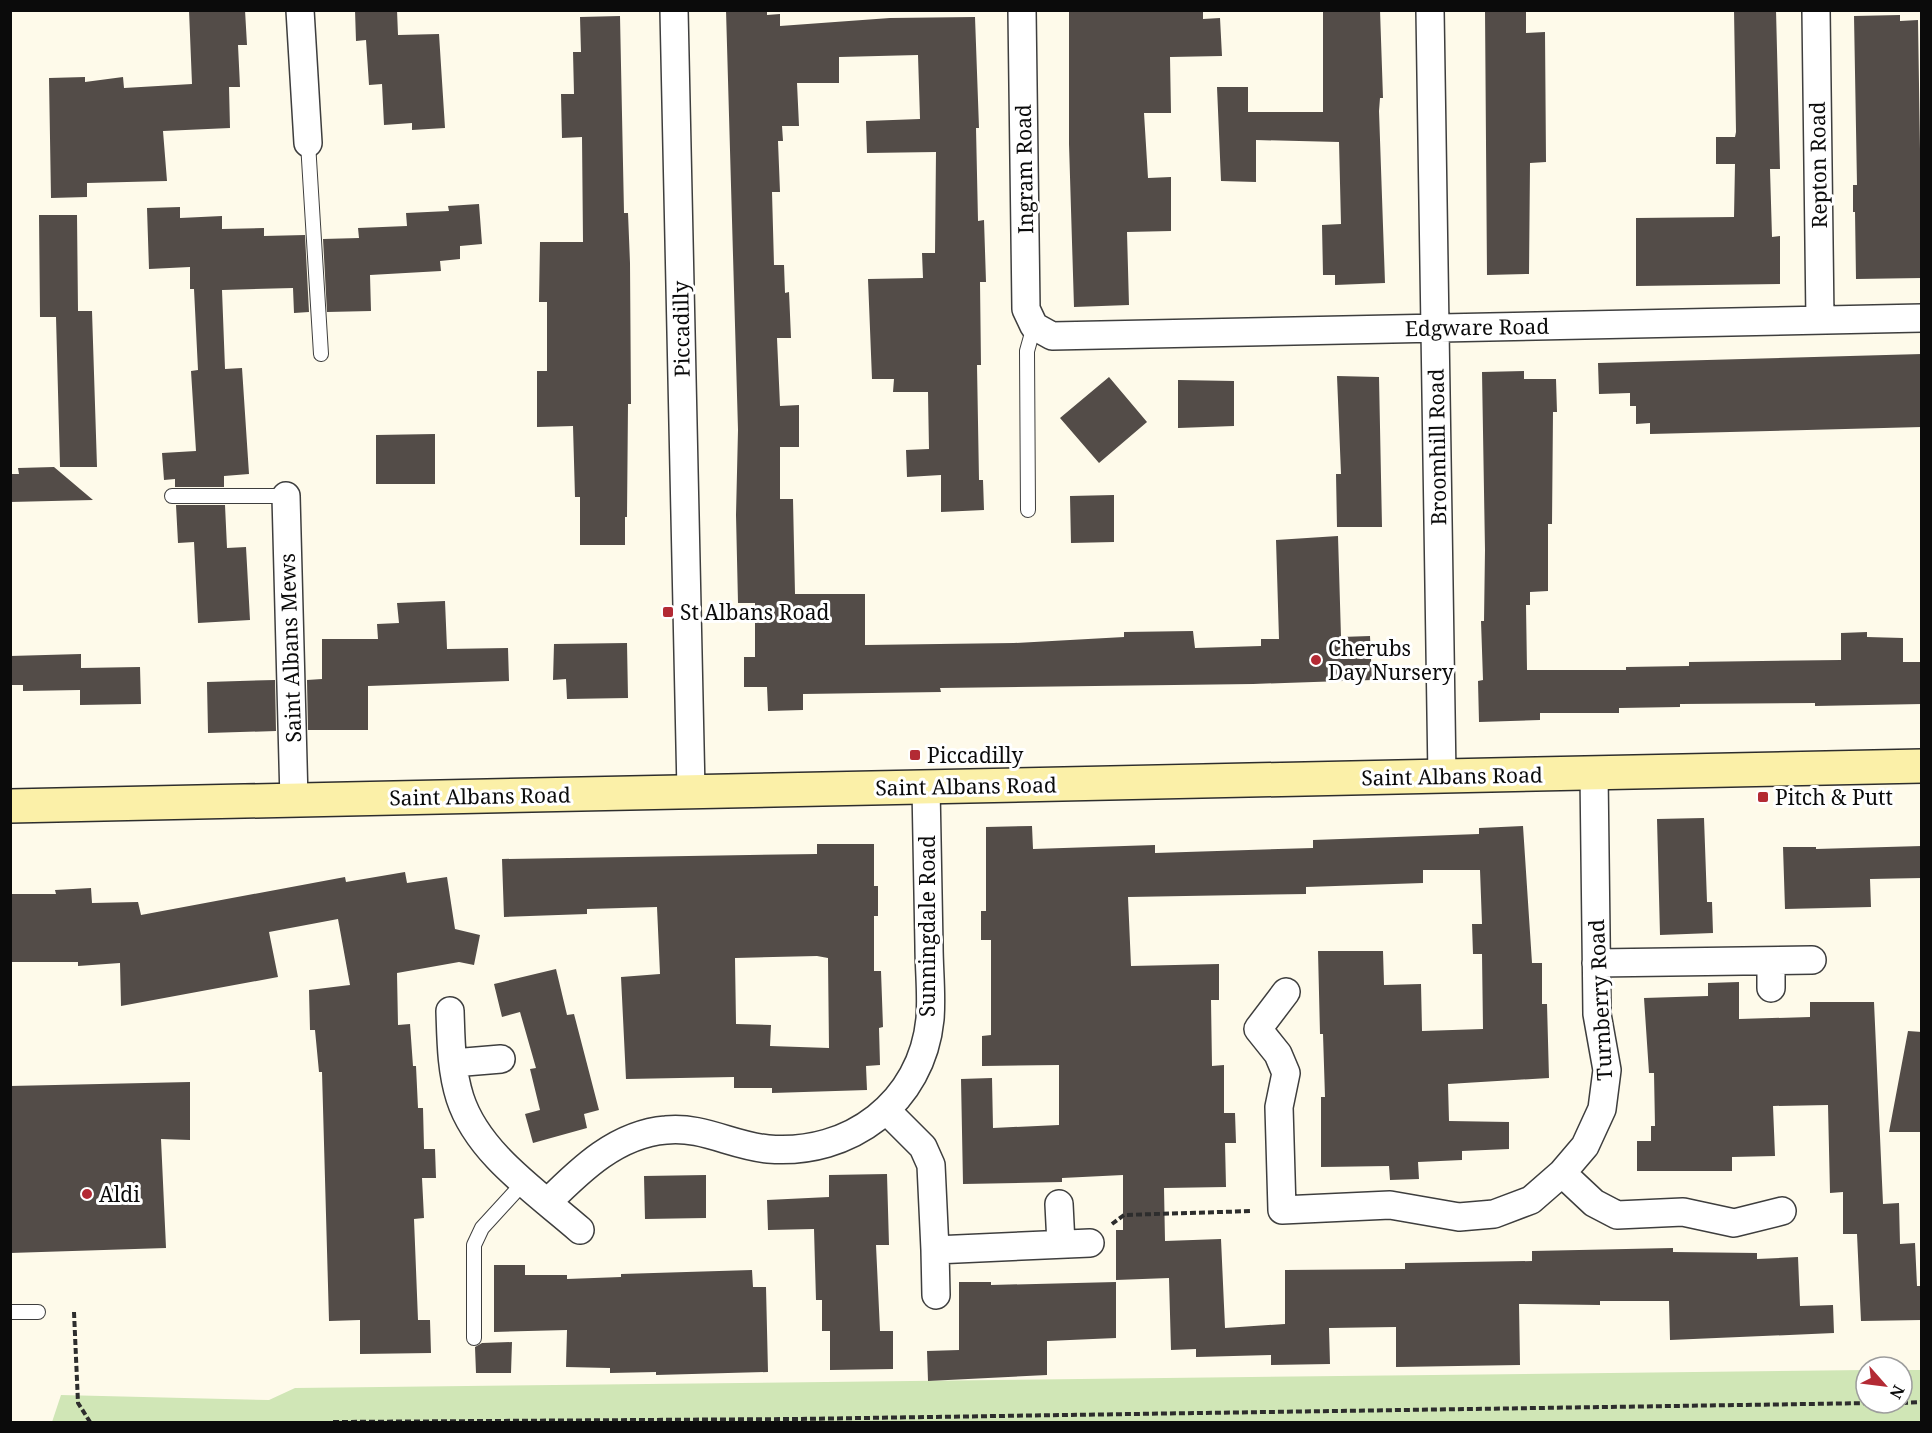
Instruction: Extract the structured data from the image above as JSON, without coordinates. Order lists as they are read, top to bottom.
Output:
{
  "streets": {
    "street": [
      "Repton Road",
      "Ingram Road",
      "Edgware Road",
      "Piccadilly",
      "Broomhill Road",
      "Saint Albans Mews",
      "Saint Albans Road",
      "Sunningdale Road",
      "Turnberry Road"
    ]
  },
  "crossings": [
    ["Repton Road", "Edgware Road"],
    ["Ingram Road", "Edgware Road"],
    ["Edgware Road", "Broomhill Road"],
    ["Piccadilly", "Saint Albans Road"],
    ["Broomhill Road", "Saint Albans Road"],
    ["Saint Albans Mews", "Saint Albans Road"],
    ["Saint Albans Road", "Sunningdale Road"],
    ["Saint Albans Road", "Turnberry Road"]
  ],
  "places": {
    "transit": ["St Albans Road", "Piccadilly", "Pitch & Putt"],
    "other": ["Cherubs Day Nursery", "Aldi"]
  },
  "north": "bottom right"
}
